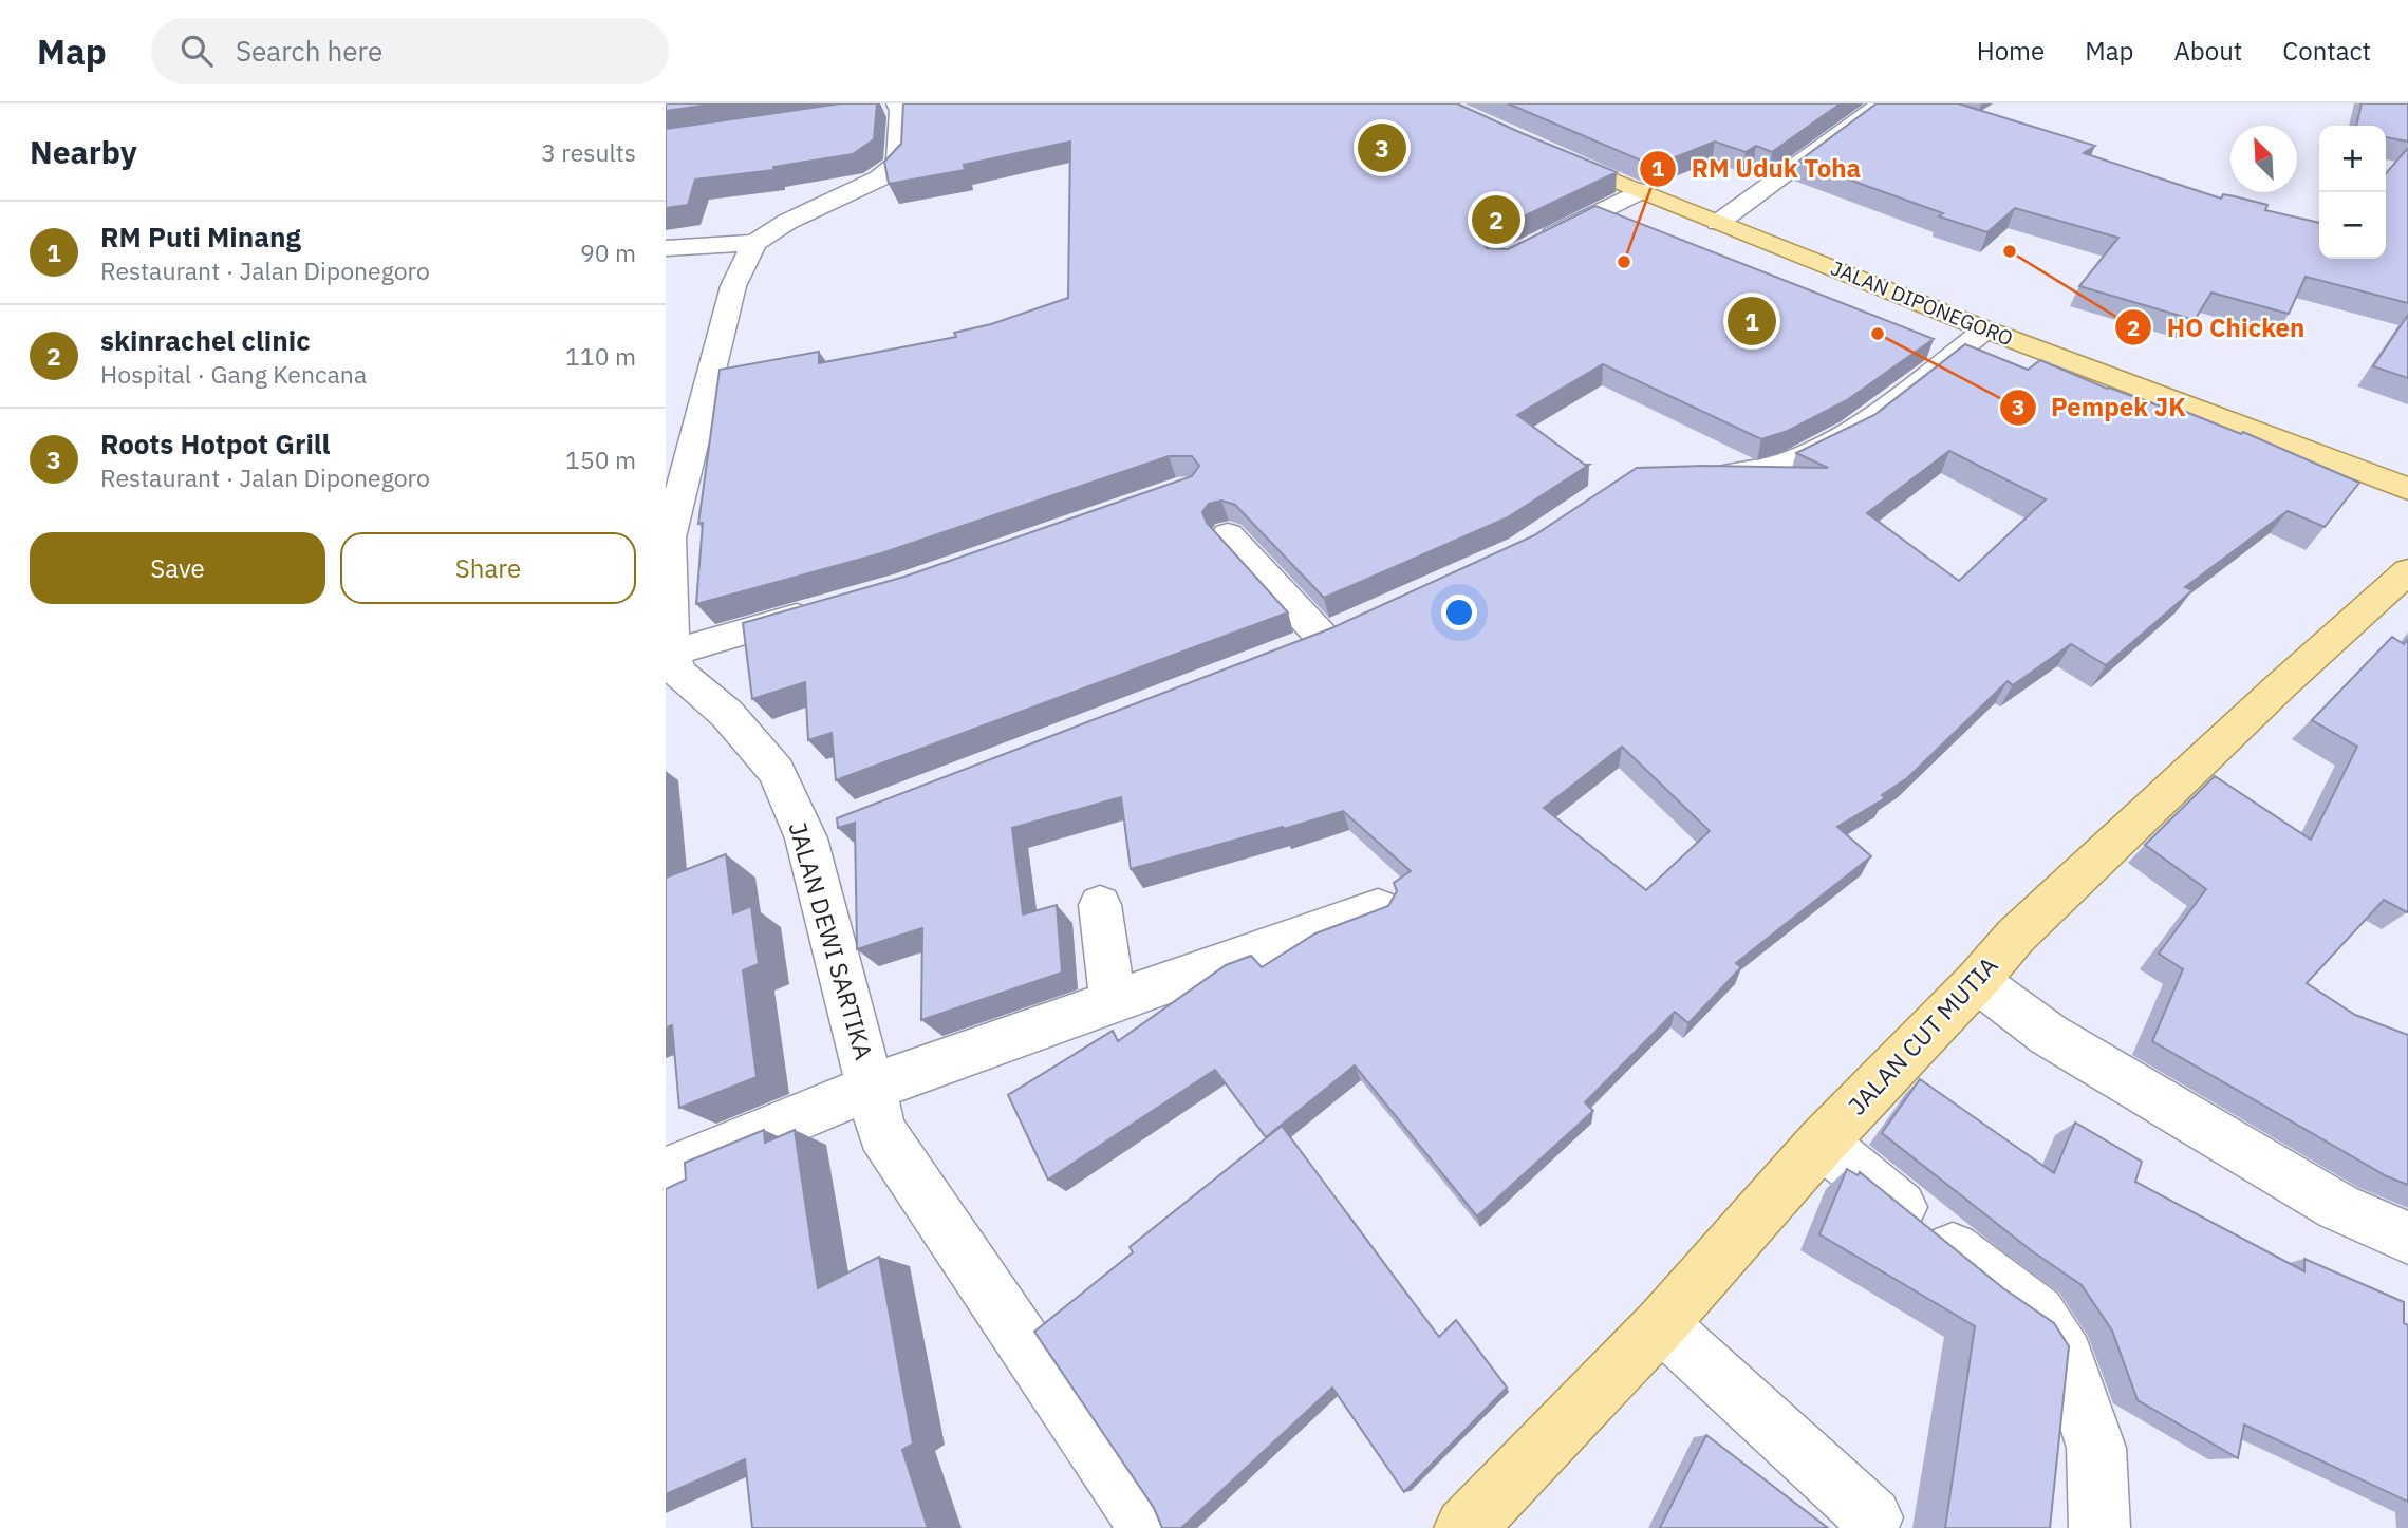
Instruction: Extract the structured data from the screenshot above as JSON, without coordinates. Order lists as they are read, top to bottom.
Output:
{
  "streets": {
    "main road": ["JALAN DIPONEGORO", "JALAN CUT MUTIA"],
    "street": ["JALAN DEWI SARTIKA"]
  },
  "places": ["HO Chicken", "RM Uduk Toha", "Pempek JK"],
  "north": "top left",
  "page": {
    "header": "Map",
    "search": "Search here",
    "nav": [
      "Home",
      "Map",
      "About",
      "Contact"
    ],
    "heading": ["Nearby", "3 results"],
    "pins": ["3", "2", "1"],
    "map_buttons": ["+", "−"],
    "list": [
      {
        "mark": "1",
        "name": "RM Puti Minang",
        "note": "Restaurant · Jalan Diponegoro",
        "value": "90 m"
      },
      {
        "mark": "2",
        "name": "skinrachel clinic",
        "note": "Hospital · Gang Kencana",
        "value": "110 m"
      },
      {
        "mark": "3",
        "name": "Roots Hotpot Grill",
        "note": "Restaurant · Jalan Diponegoro",
        "value": "150 m"
      }
    ],
    "buttons": ["Save", "Share"]
  }
}
